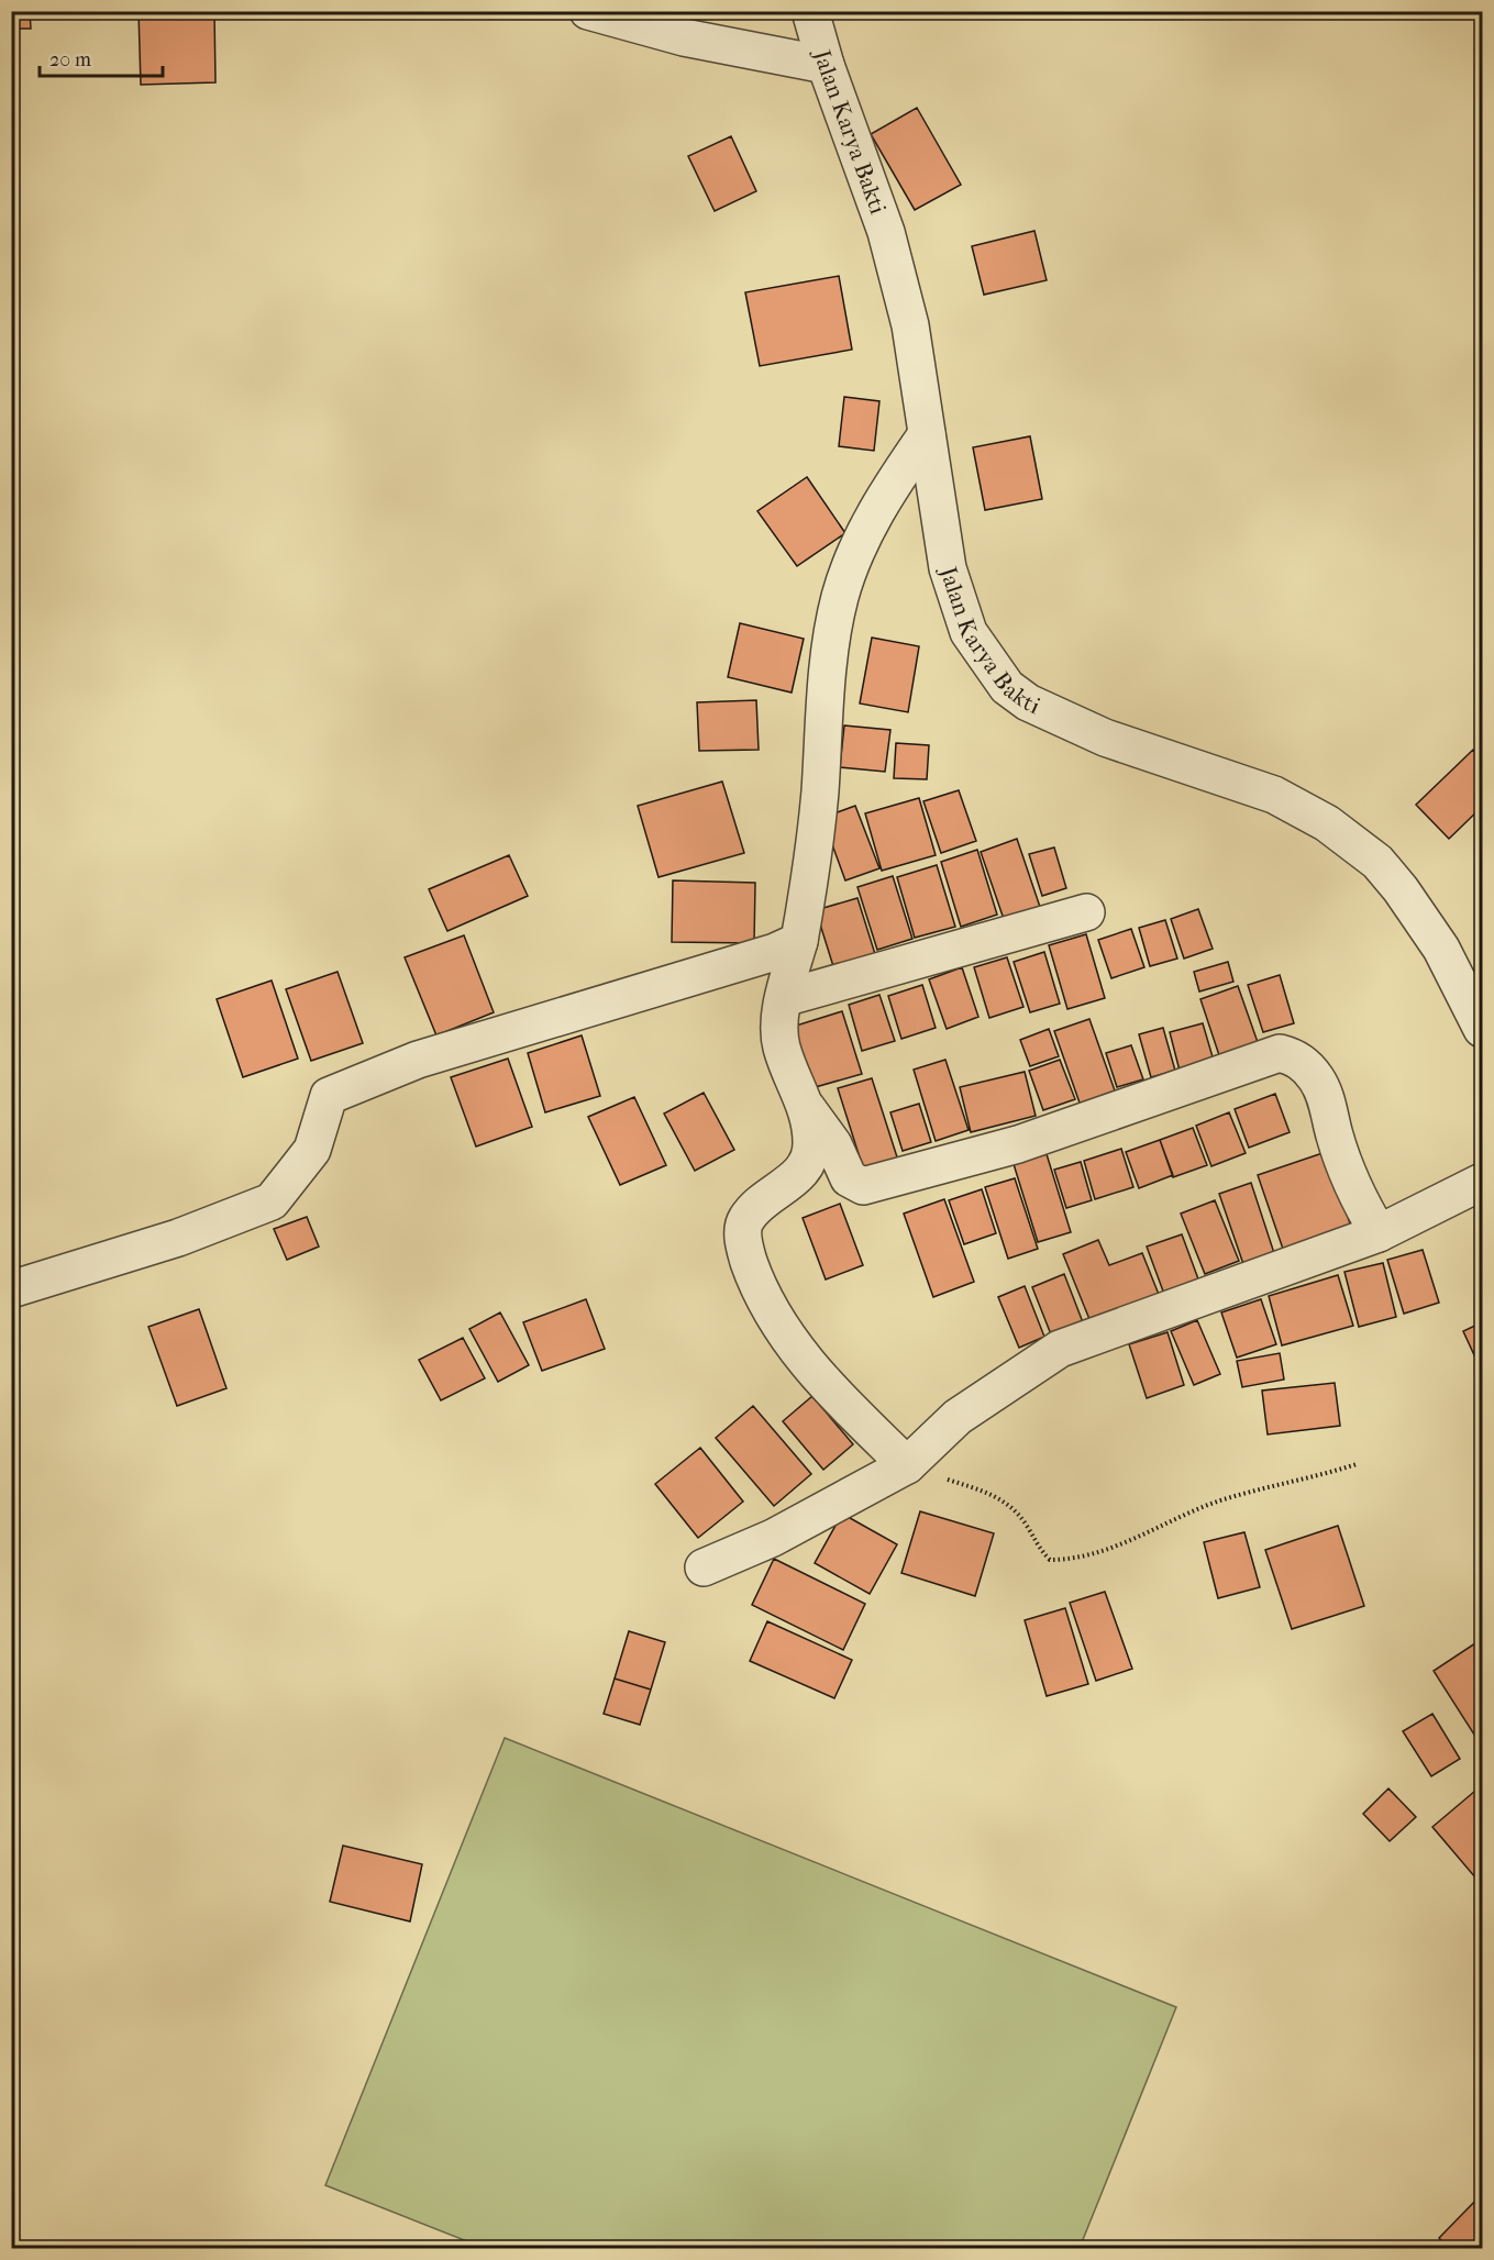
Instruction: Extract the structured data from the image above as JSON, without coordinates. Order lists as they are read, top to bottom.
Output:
{
  "streets": {
    "street": ["Jalan Karya Bakti"]
  },
  "scale_bar": "20 m"
}
